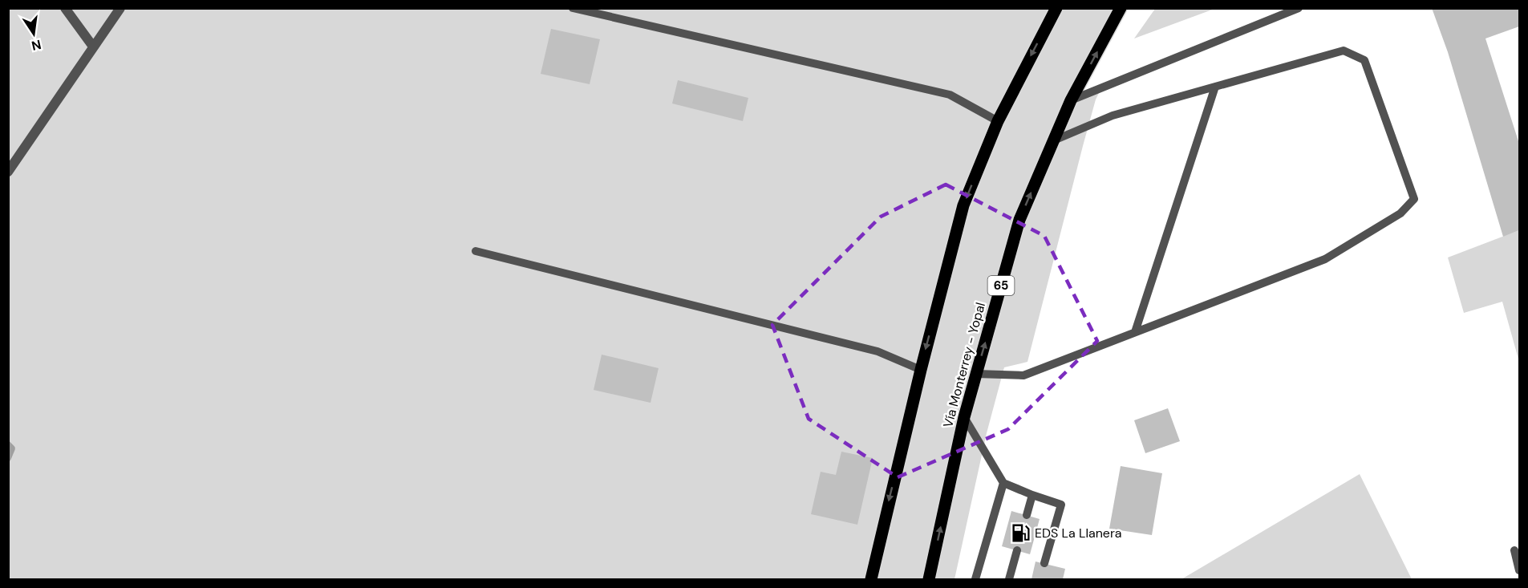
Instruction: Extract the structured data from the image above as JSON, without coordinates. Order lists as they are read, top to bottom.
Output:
{
  "streets": {
    "main road": ["65", "Vía Monterrey - Yopal"]
  },
  "places": {
    "fuel station": ["EDS La Llanera"]
  },
  "north": "bottom"
}
